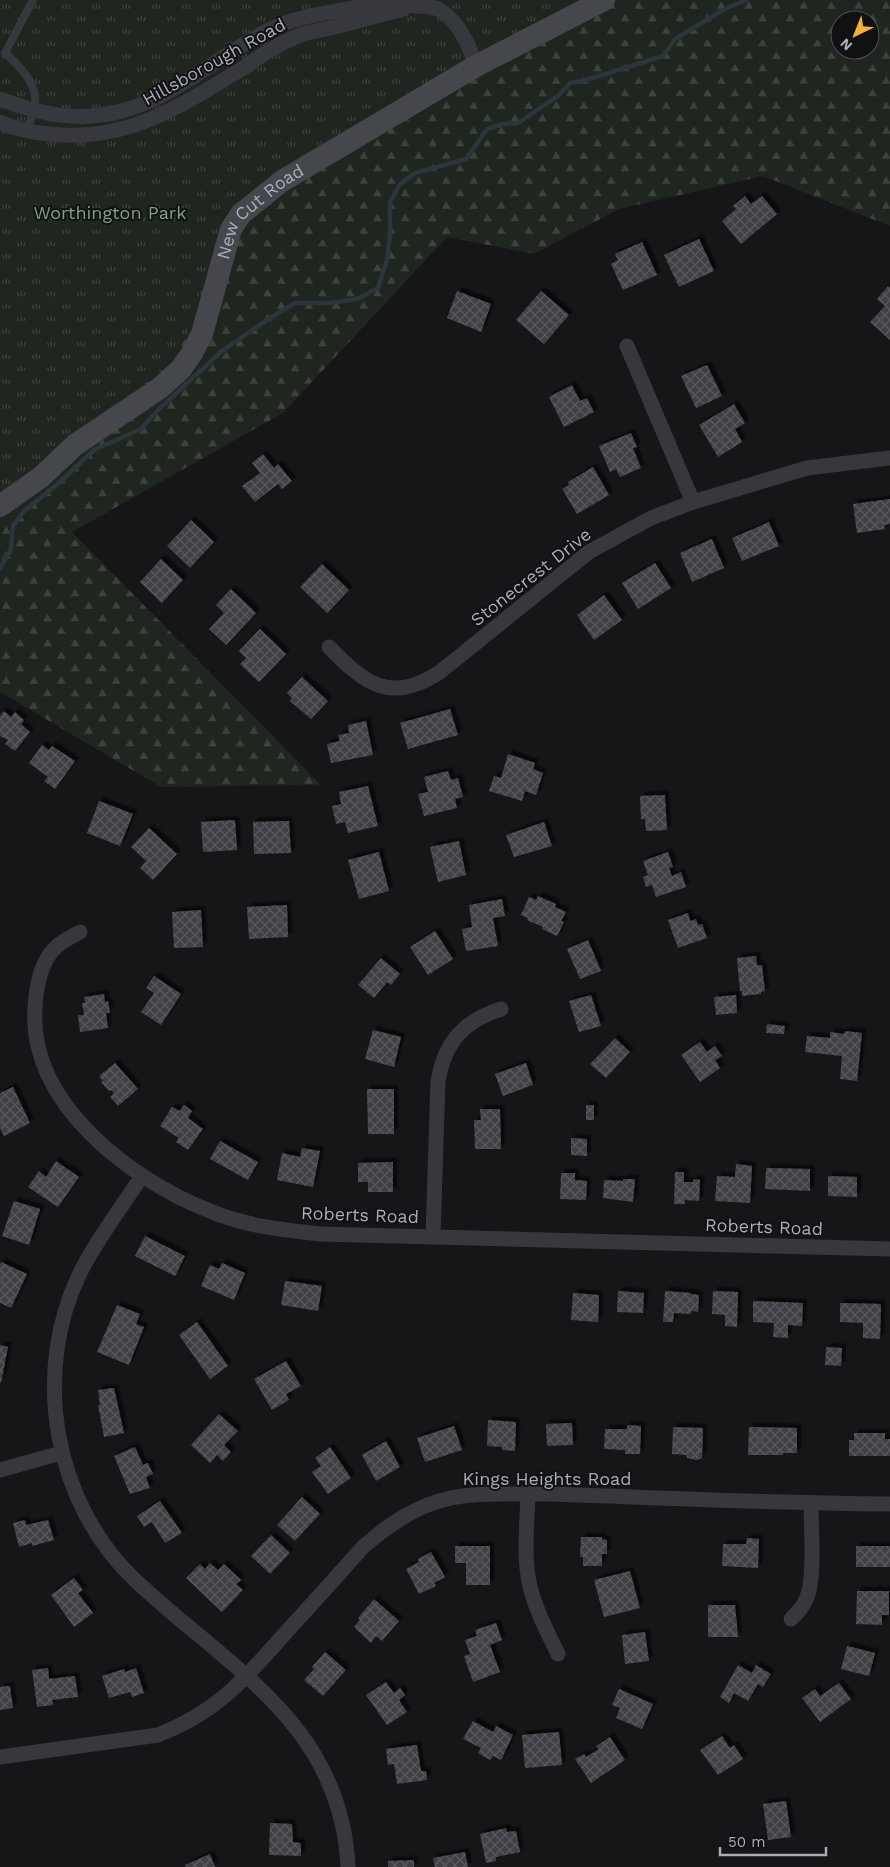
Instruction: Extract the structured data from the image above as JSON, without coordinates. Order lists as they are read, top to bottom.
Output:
{
  "streets": {
    "street": [
      "Hillsborough Road",
      "New Cut Road",
      "Stonecrest Drive",
      "Roberts Road",
      "Kings Heights Road"
    ]
  },
  "crossings": [
    ["Hillsborough Road", "New Cut Road"]
  ],
  "parks": ["Worthington Park"],
  "scale_bar": "50 m",
  "north": "bottom left"
}
